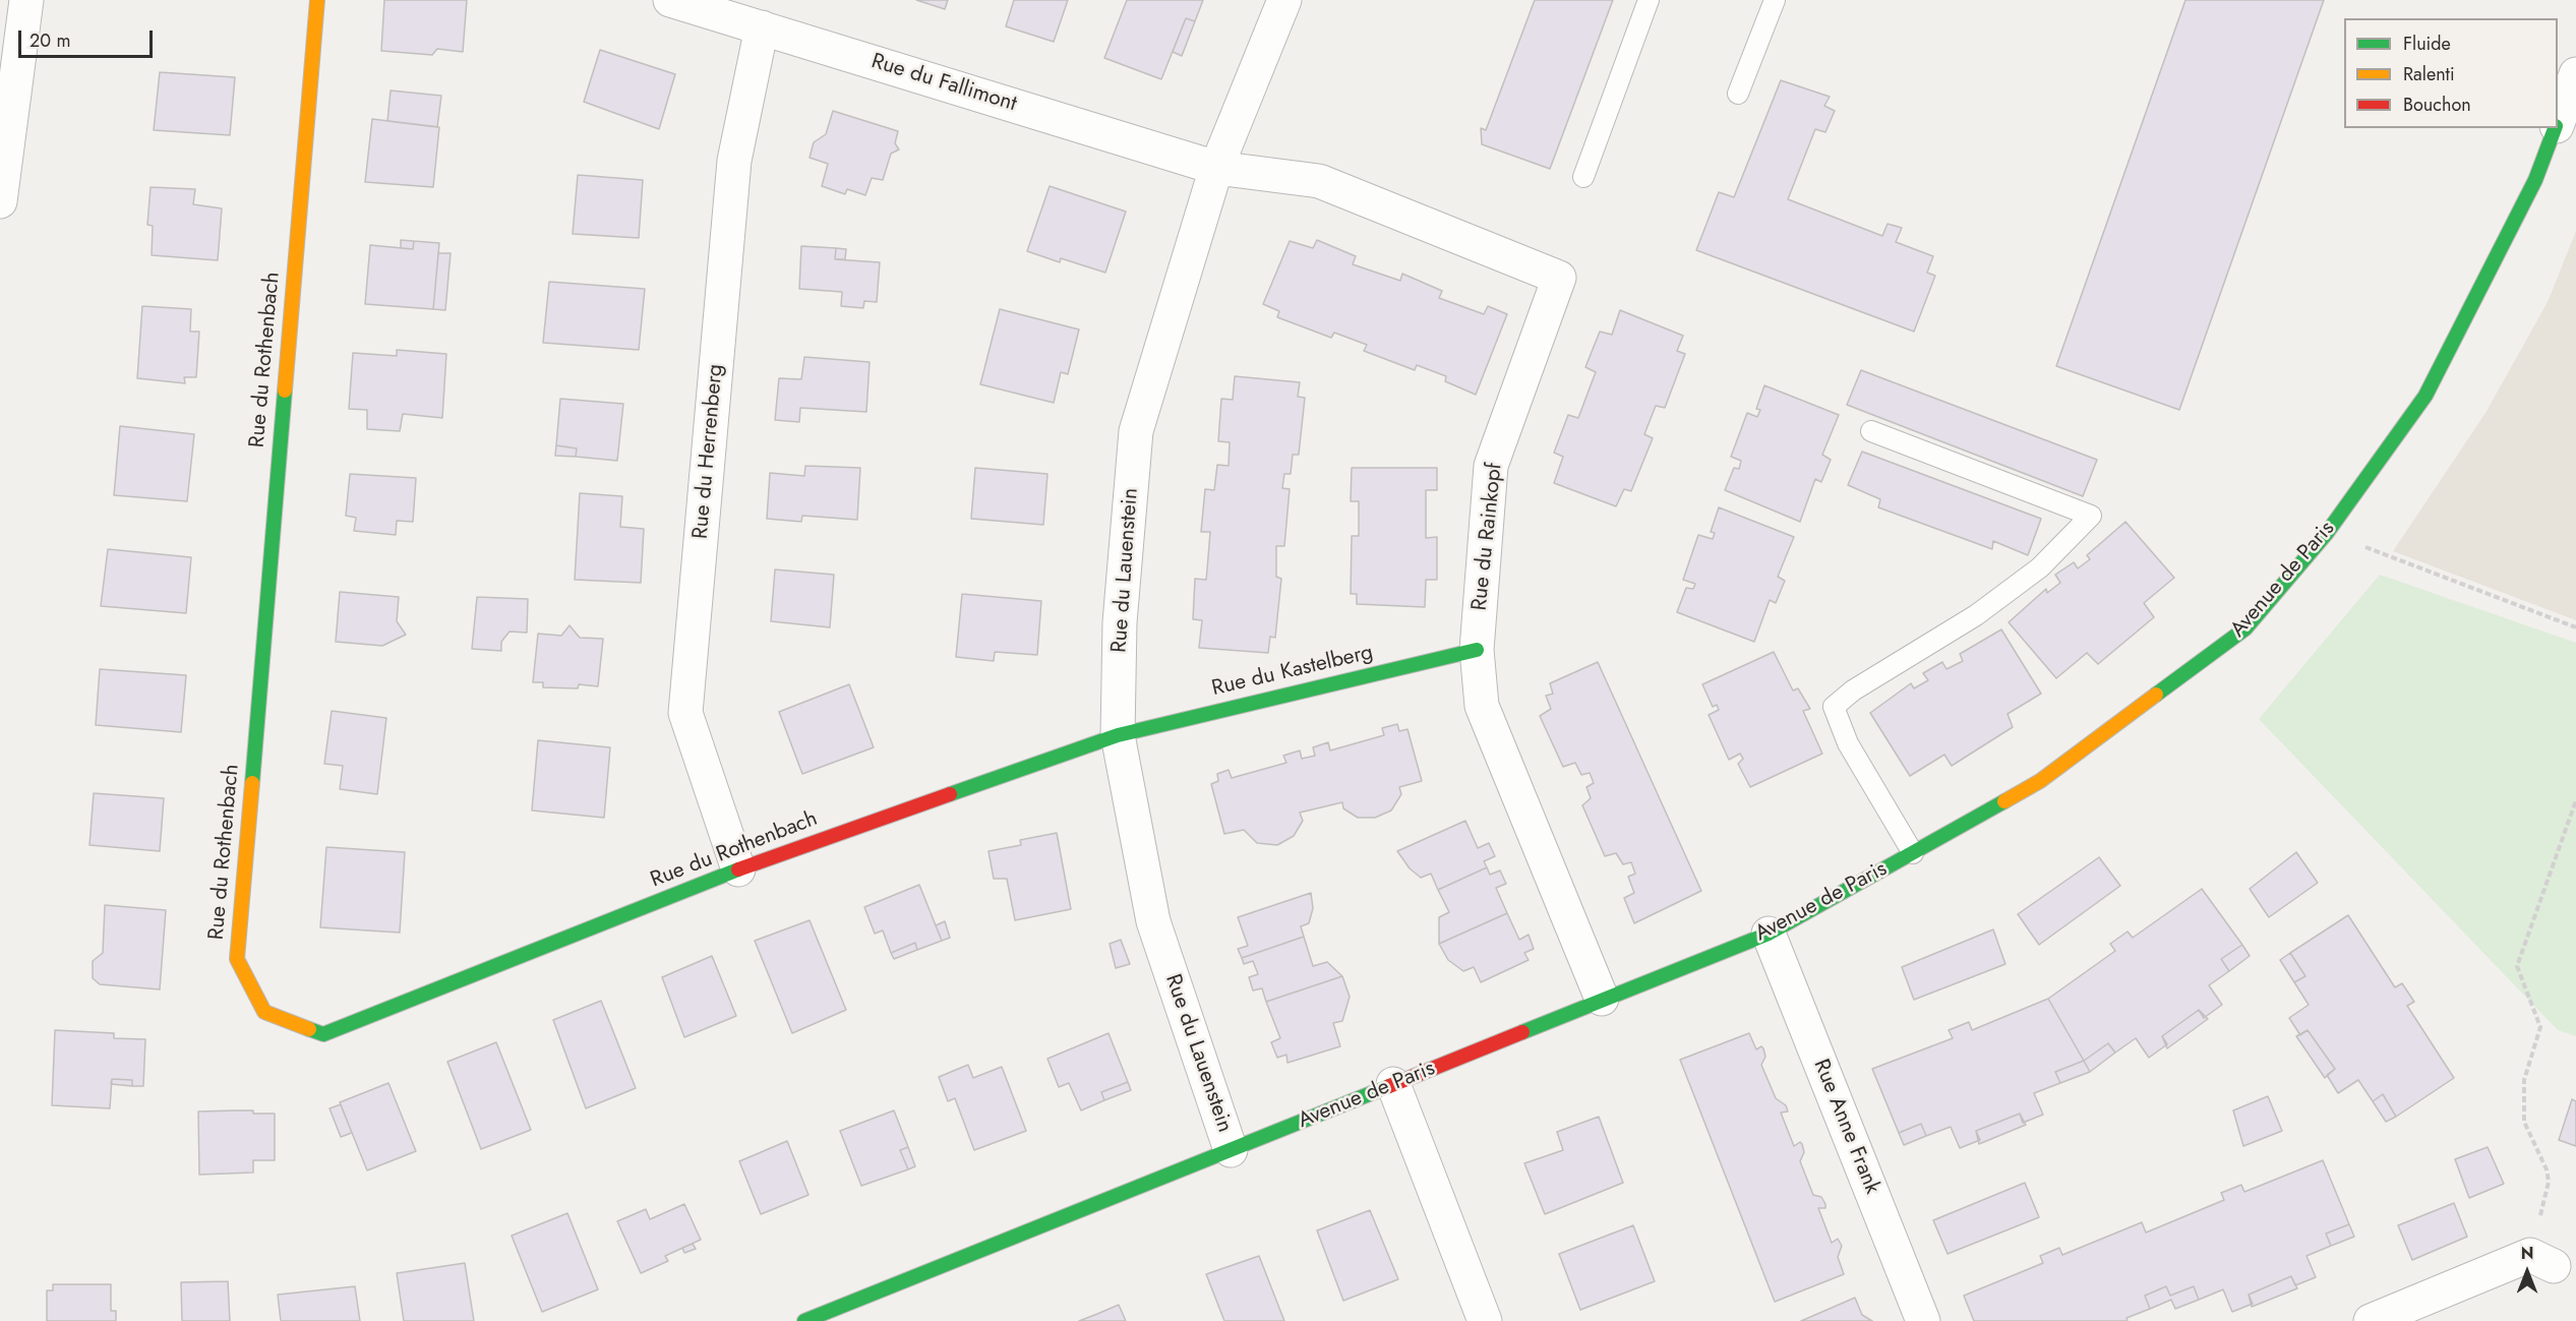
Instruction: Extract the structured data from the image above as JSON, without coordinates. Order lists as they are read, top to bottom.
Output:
{
  "streets": {
    "street": [
      "Rue du Fallimont",
      "Rue du Rothenbach",
      "Rue du Herrenberg",
      "Rue du Rainkopf",
      "Rue du Lauenstein",
      "Avenue de Paris",
      "Rue du Kastelberg",
      "Rue Anne Frank"
    ]
  },
  "crossings": [
    ["Rue du Fallimont", "Rue du Herrenberg"],
    ["Rue du Fallimont", "Rue du Rainkopf"],
    ["Rue du Fallimont", "Rue du Lauenstein"],
    ["Rue du Rothenbach", "Rue du Herrenberg"],
    ["Rue du Rothenbach", "Rue du Lauenstein"],
    ["Rue du Rothenbach", "Rue du Kastelberg"],
    ["Rue du Rainkopf", "Rue du Lauenstein"],
    ["Rue du Rainkopf", "Avenue de Paris"],
    ["Rue du Rainkopf", "Rue du Kastelberg"],
    ["Rue du Lauenstein", "Avenue de Paris"],
    ["Rue du Lauenstein", "Rue du Kastelberg"],
    ["Avenue de Paris", "Rue Anne Frank"]
  ],
  "legend": ["Fluide", "Ralenti", "Bouchon"],
  "scale_bar": "20 m",
  "north": "top"
}
